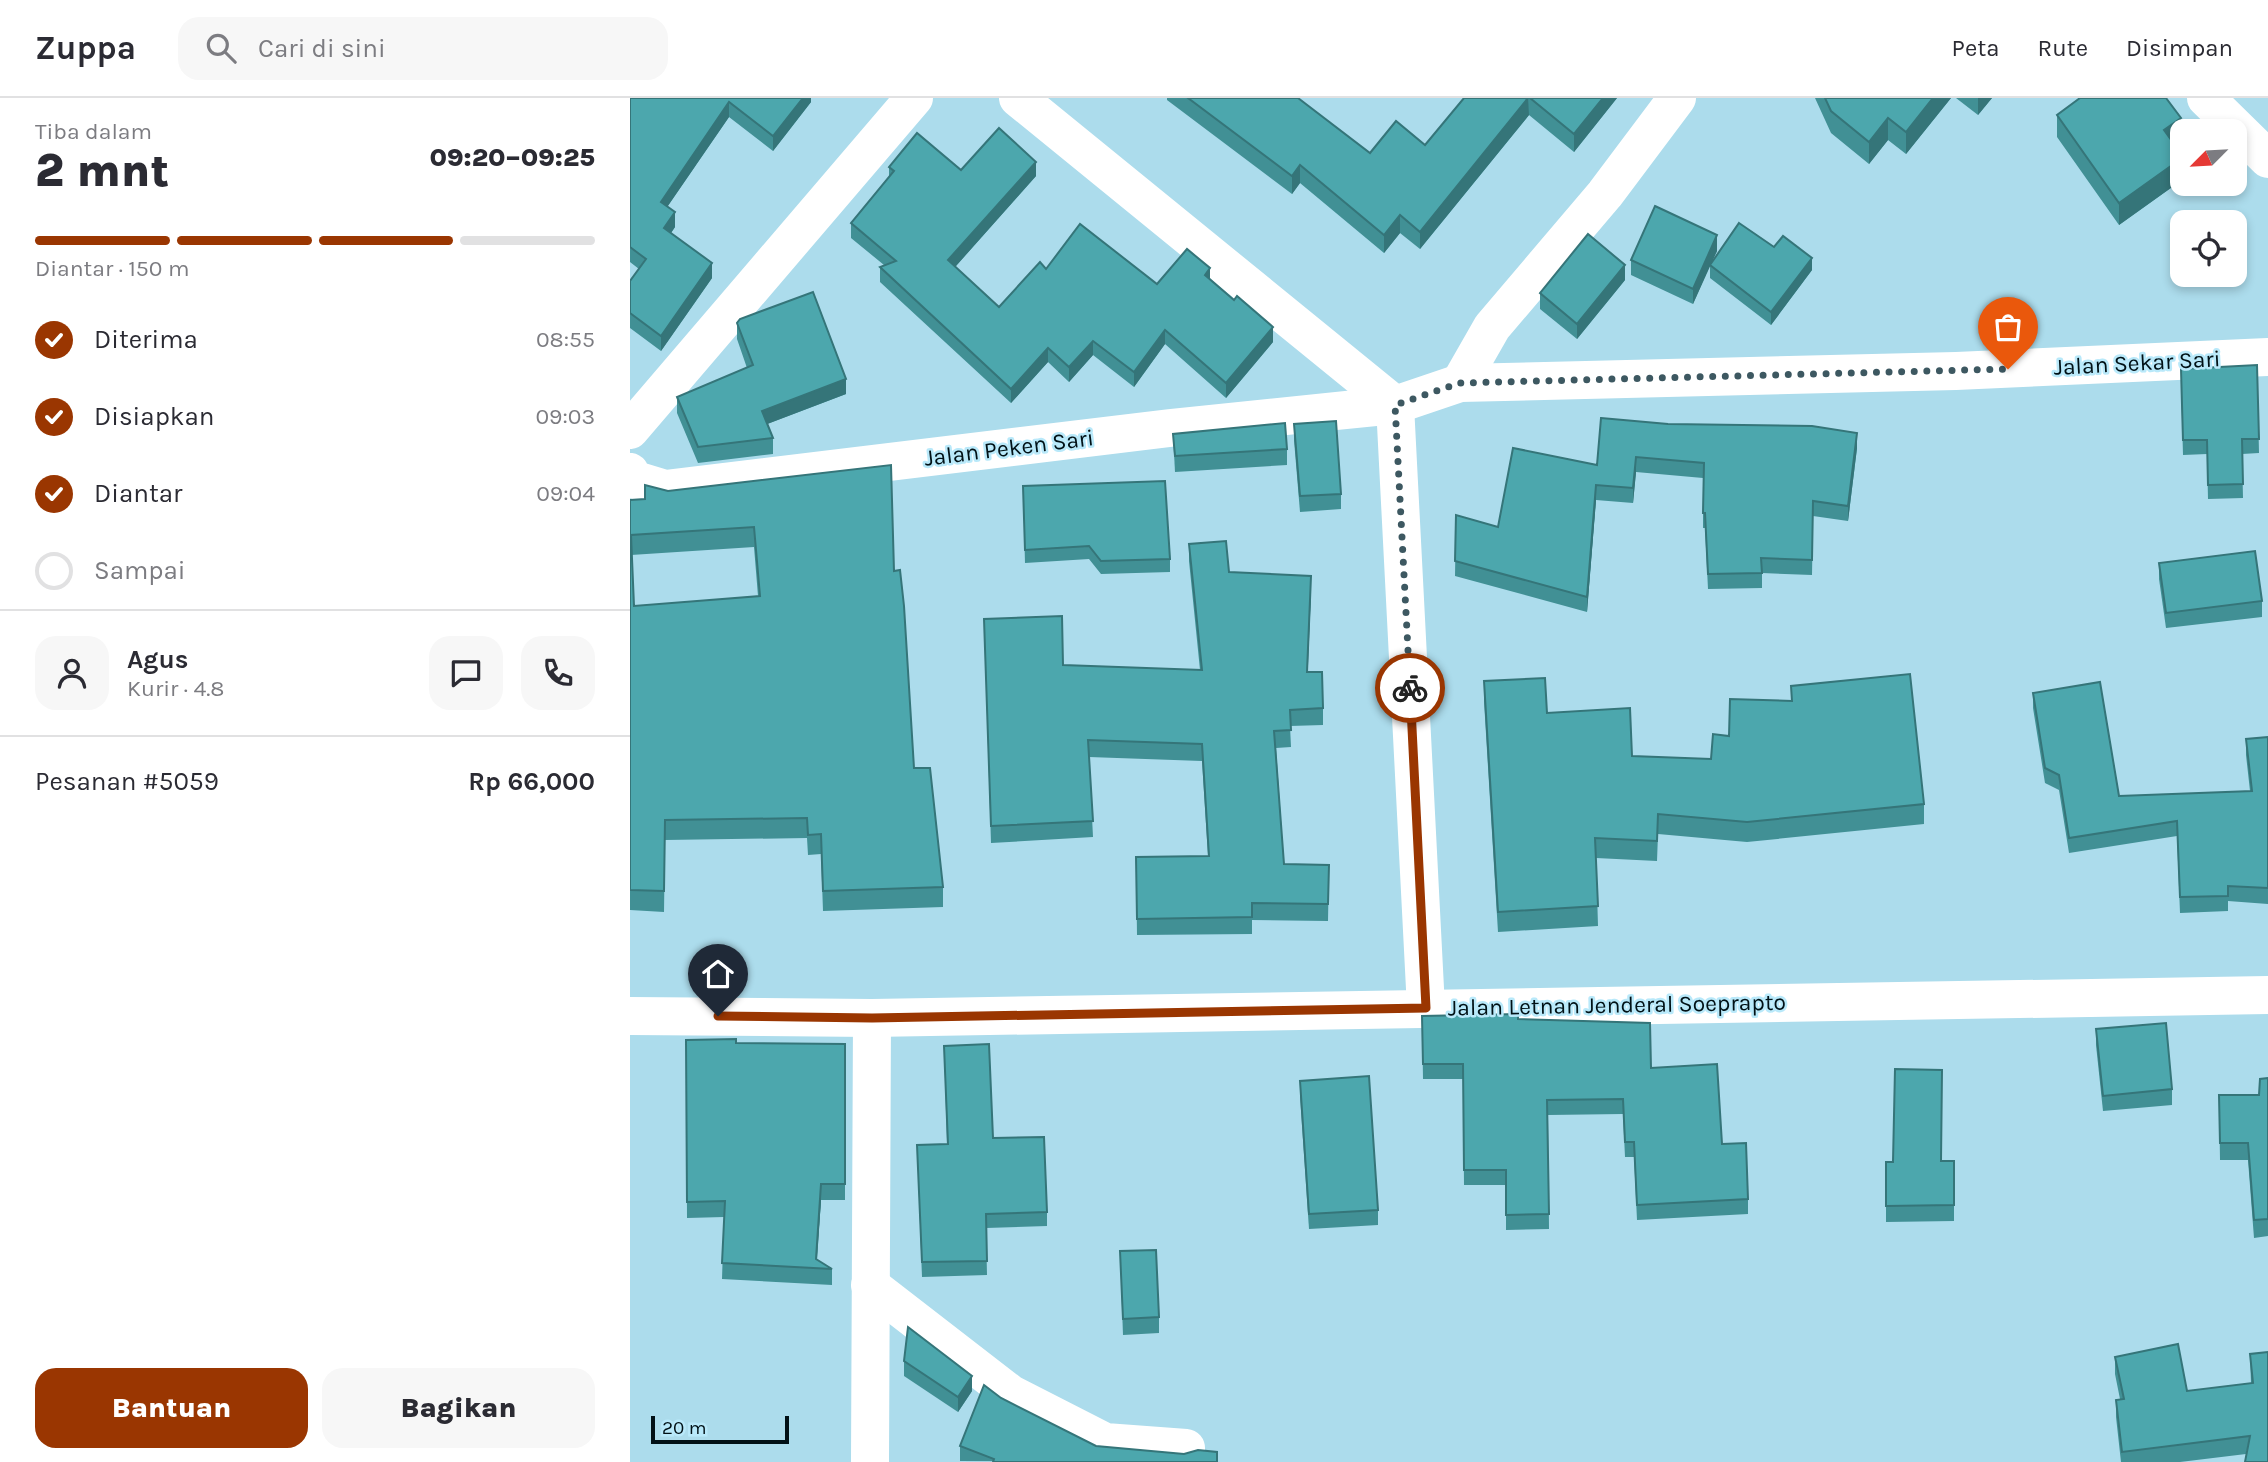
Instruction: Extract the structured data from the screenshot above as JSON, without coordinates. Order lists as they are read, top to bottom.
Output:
{
  "streets": {
    "street": ["Jalan Sekar Sari", "Jalan Peken Sari", "Jalan Letnan Jenderal Soeprapto"]
  },
  "crossings": [
    ["Jalan Sekar Sari", "Jalan Peken Sari"]
  ],
  "scale_bar": "20 m",
  "north": "bottom left",
  "page": {
    "header": "Zuppa",
    "search": "Cari di sini",
    "nav": ["Peta", "Rute", "Disimpan"],
    "heading": ["2 mnt", "Tiba dalam", "09:20–09:25"],
    "panel": [
      "Agus",
      "Kurir · 4.8",
      "Pesanan #5059",
      "Rp 66,000"
    ],
    "bar": "Diantar · 150 m",
    "list": [
      ["Diterima", "08:55"],
      ["Disiapkan", "09:03"],
      ["Diantar", "09:04"],
      "Sampai"
    ],
    "buttons": ["Bantuan", "Bagikan"],
    "scale": "20 m"
  }
}
